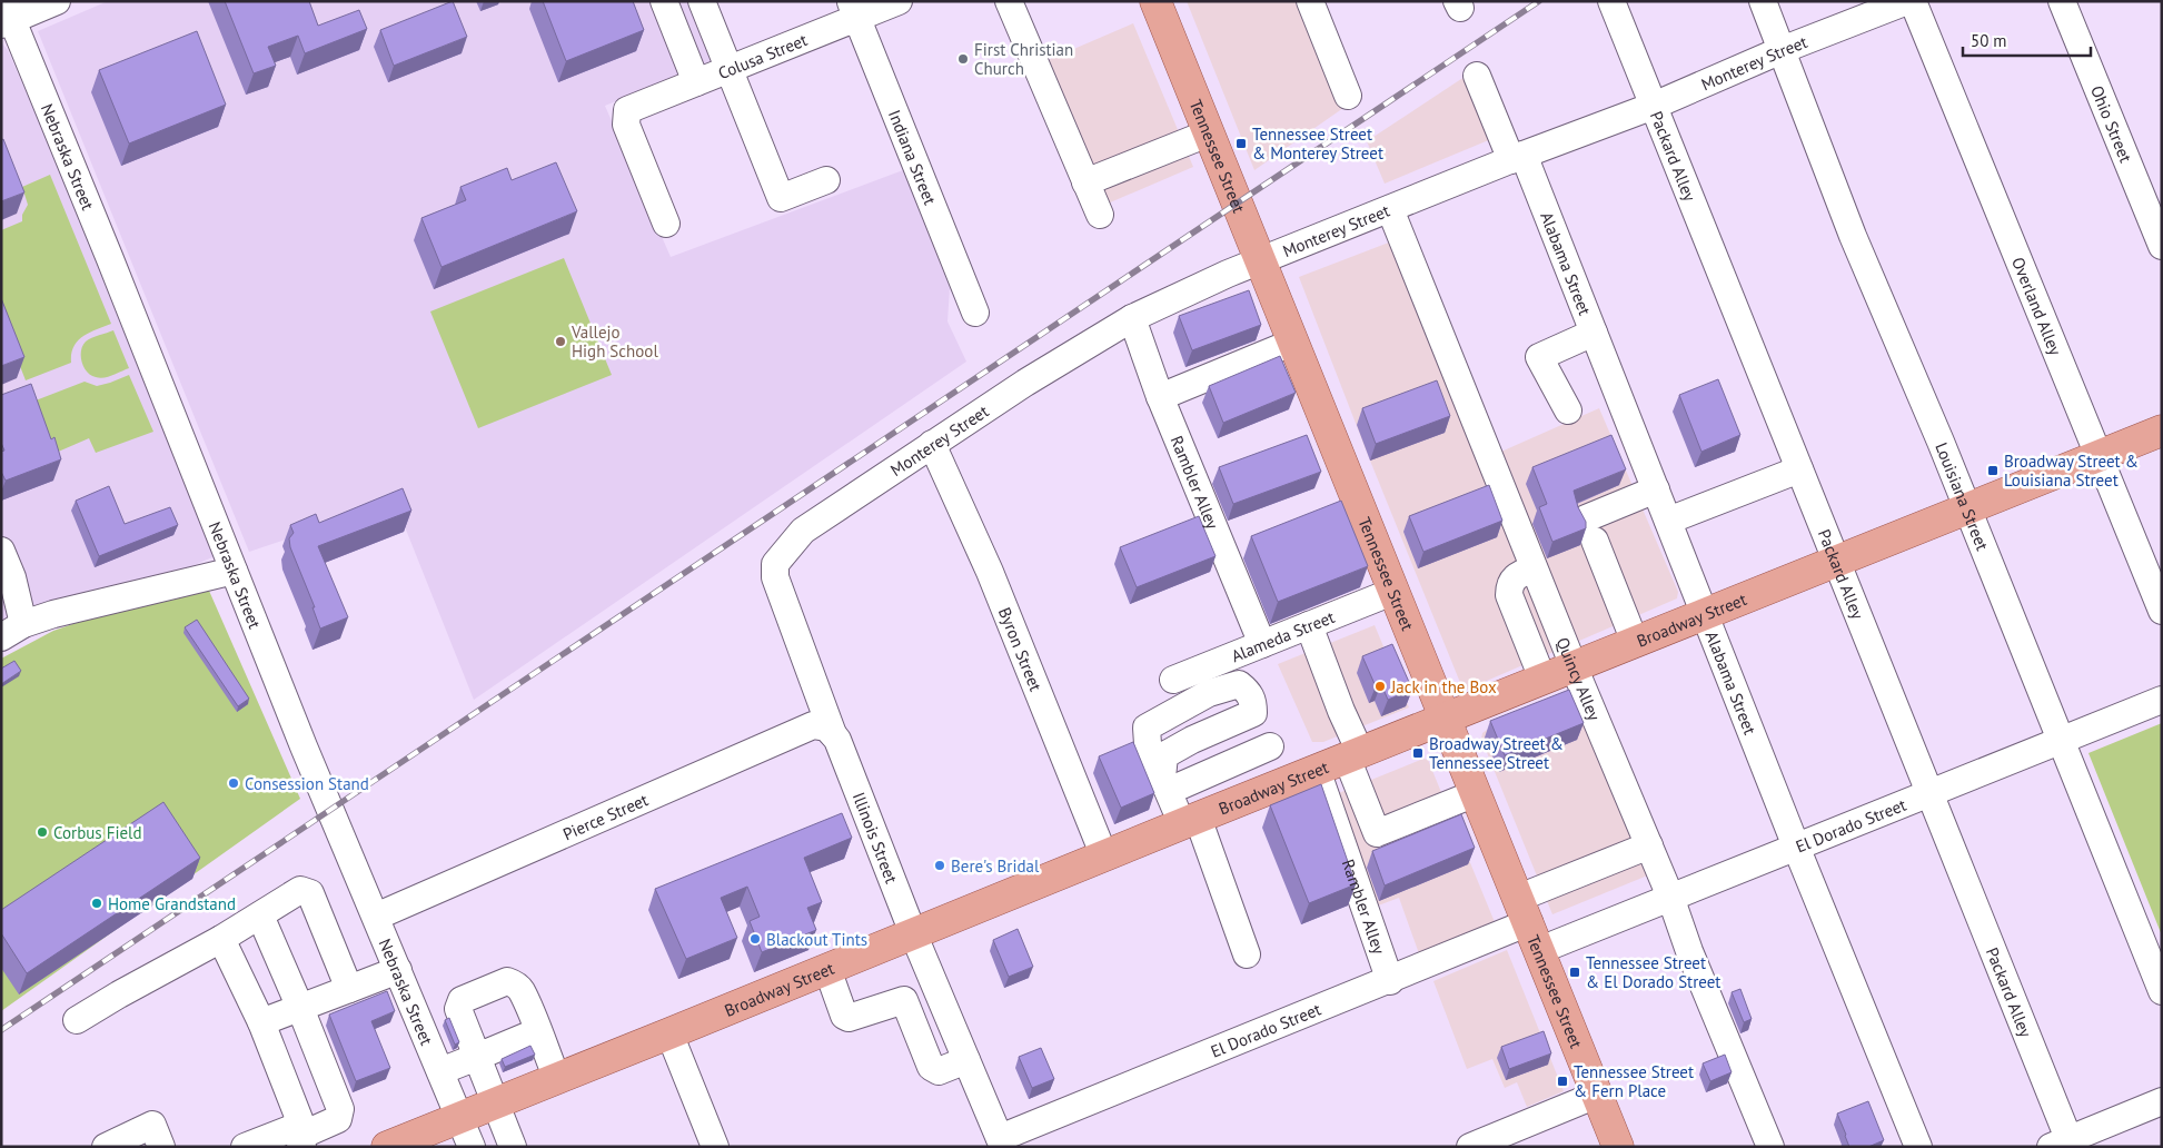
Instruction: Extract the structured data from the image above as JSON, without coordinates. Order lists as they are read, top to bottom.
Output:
{
  "streets": {
    "main road": ["Tennessee Street", "Broadway Street"],
    "street": [
      "Colusa Street",
      "Monterey Street",
      "Ohio Street",
      "Packard Alley",
      "Nebraska Street",
      "Indiana Street",
      "Alabama Street",
      "Overland Alley",
      "Rambler Alley",
      "Louisiana Street",
      "Alameda Street",
      "Byron Street",
      "Quincy Alley",
      "Pierce Street",
      "El Dorado Street",
      "Illinois Street"
    ]
  },
  "crossings": [
    ["Colusa Street", "Indiana Street"],
    ["Monterey Street", "Packard Alley"],
    ["Monterey Street", "Tennessee Street"],
    ["Monterey Street", "Alabama Street"],
    ["Monterey Street", "Rambler Alley"],
    ["Monterey Street", "Louisiana Street"],
    ["Monterey Street", "Byron Street"],
    ["Monterey Street", "Quincy Alley"],
    ["Monterey Street", "Illinois Street"],
    ["Packard Alley", "Broadway Street"],
    ["Packard Alley", "El Dorado Street"],
    ["Nebraska Street", "Broadway Street"],
    ["Nebraska Street", "Pierce Street"],
    ["Tennessee Street", "Broadway Street"],
    ["Tennessee Street", "Alameda Street"],
    ["Tennessee Street", "El Dorado Street"],
    ["Alabama Street", "Broadway Street"],
    ["Alabama Street", "El Dorado Street"],
    ["Overland Alley", "Broadway Street"],
    ["Rambler Alley", "Broadway Street"],
    ["Rambler Alley", "Alameda Street"],
    ["Rambler Alley", "El Dorado Street"],
    ["Louisiana Street", "Broadway Street"],
    ["Louisiana Street", "El Dorado Street"],
    ["Broadway Street", "Byron Street"],
    ["Broadway Street", "Quincy Alley"],
    ["Broadway Street", "Illinois Street"],
    ["Quincy Alley", "El Dorado Street"],
    ["Pierce Street", "Illinois Street"],
    ["El Dorado Street", "Illinois Street"]
  ],
  "places": {
    "other": [
      "First Christian Church",
      "Vallejo High School",
      "Jack in the Box",
      "Consession Stand",
      "Corbus Field",
      "Bere's Bridal",
      "Home Grandstand",
      "Blackout Tints"
    ],
    "transit": [
      "Tennessee Street & Monterey Street",
      "Broadway Street & Louisiana Street",
      "Broadway Street & Tennessee Street",
      "Tennessee Street & El Dorado Street",
      "Tennessee Street & Fern Place"
    ]
  },
  "scale_bar": "50 m"
}
